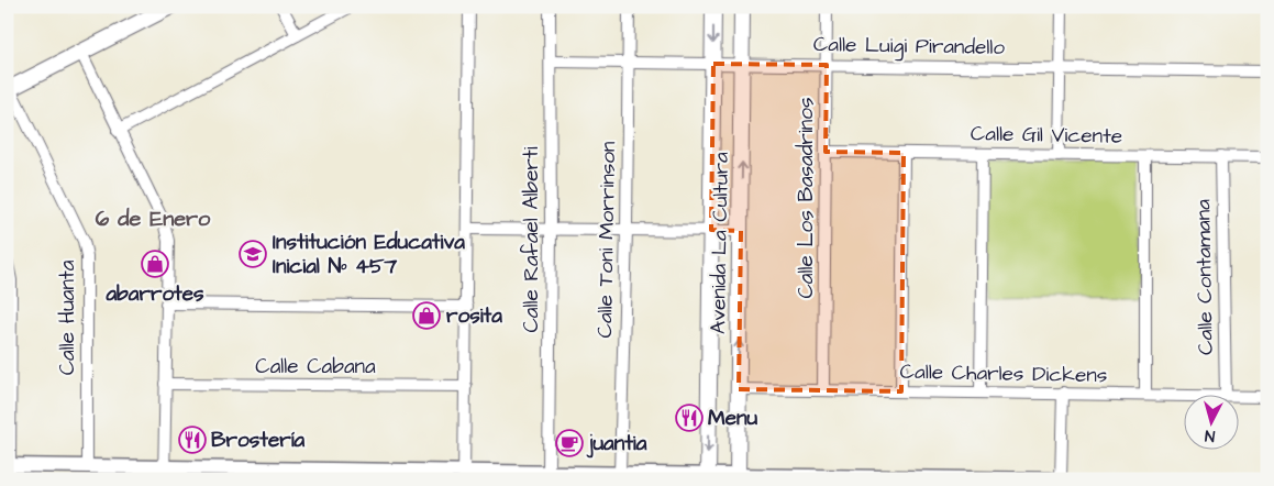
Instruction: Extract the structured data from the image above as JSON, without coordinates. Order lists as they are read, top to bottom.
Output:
{
  "streets": {
    "main road": ["Avenida La Cultura"],
    "street": [
      "Calle Luigi Pirandello",
      "Calle Gil Vicente",
      "Calle Los Basadrinos",
      "Calle Rafael Alberti",
      "Calle Toni Morrinson",
      "Calle Contamana",
      "Calle Huanta",
      "Calle Cabana",
      "Calle Charles Dickens"
    ]
  },
  "crossings": [
    ["Calle Luigi Pirandello", "Calle Los Basadrinos"],
    ["Calle Luigi Pirandello", "Calle Rafael Alberti"],
    ["Calle Luigi Pirandello", "Calle Toni Morrinson"],
    ["Calle Luigi Pirandello", "Avenida La Cultura"],
    ["Calle Gil Vicente", "Calle Los Basadrinos"],
    ["Calle Gil Vicente", "Calle Contamana"],
    ["Calle Los Basadrinos", "Calle Charles Dickens"],
    ["Avenida La Cultura", "Calle Charles Dickens"],
    ["Calle Contamana", "Calle Charles Dickens"]
  ],
  "districts": ["6 de Enero"],
  "places": {
    "school or university": ["Institución Educativa Inicial Nº 457"],
    "shop": ["abarrotes", "rosita"],
    "restaurant": ["Menu", "Brostería"],
    "cafe": ["juantia"]
  },
  "north": "bottom"
}
